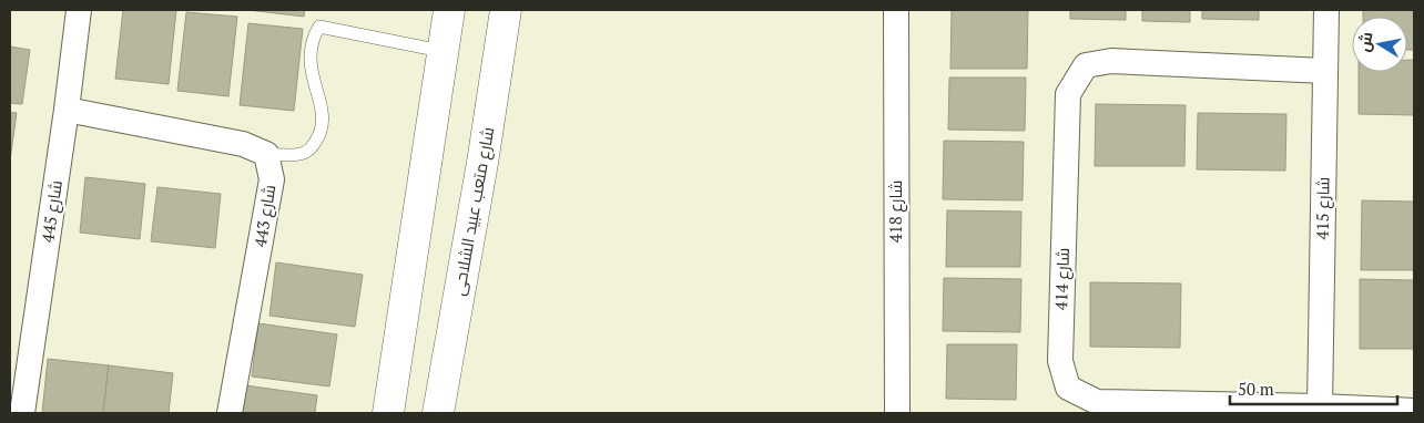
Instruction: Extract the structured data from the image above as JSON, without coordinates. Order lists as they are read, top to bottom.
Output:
{
  "streets": {
    "street": [
      "شارع 415",
      "شارع 445",
      "شارع متعب عبيد الشلاحى",
      "شارع 418",
      "شارع 443",
      "شارع 414"
    ]
  },
  "crossings": [
    ["شارع 415", "شارع 414"]
  ],
  "scale_bar": "50 m",
  "north": "left"
}
